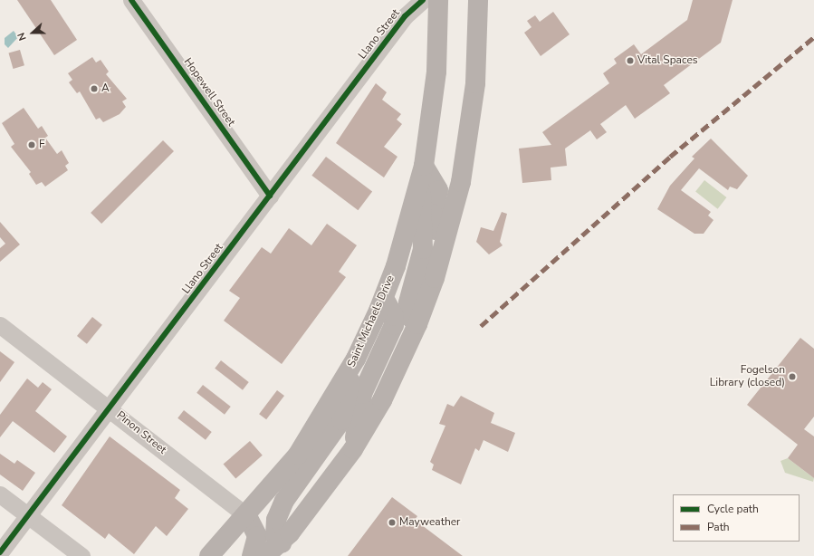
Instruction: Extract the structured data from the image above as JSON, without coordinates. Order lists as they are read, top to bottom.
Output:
{
  "streets": {
    "main road": ["Saint Michaels Drive"],
    "street": ["Llano Street", "Hopewell Street", "Pinon Street"]
  },
  "crossings": [
    ["Llano Street", "Hopewell Street"],
    ["Llano Street", "Pinon Street"],
    ["Saint Michaels Drive", "Pinon Street"]
  ],
  "places": [
    "Vital Spaces",
    "A",
    "F",
    "Fogelson Library (closed)",
    "Mayweather"
  ],
  "legend": ["Cycle path", "Path"],
  "north": "left"
}
